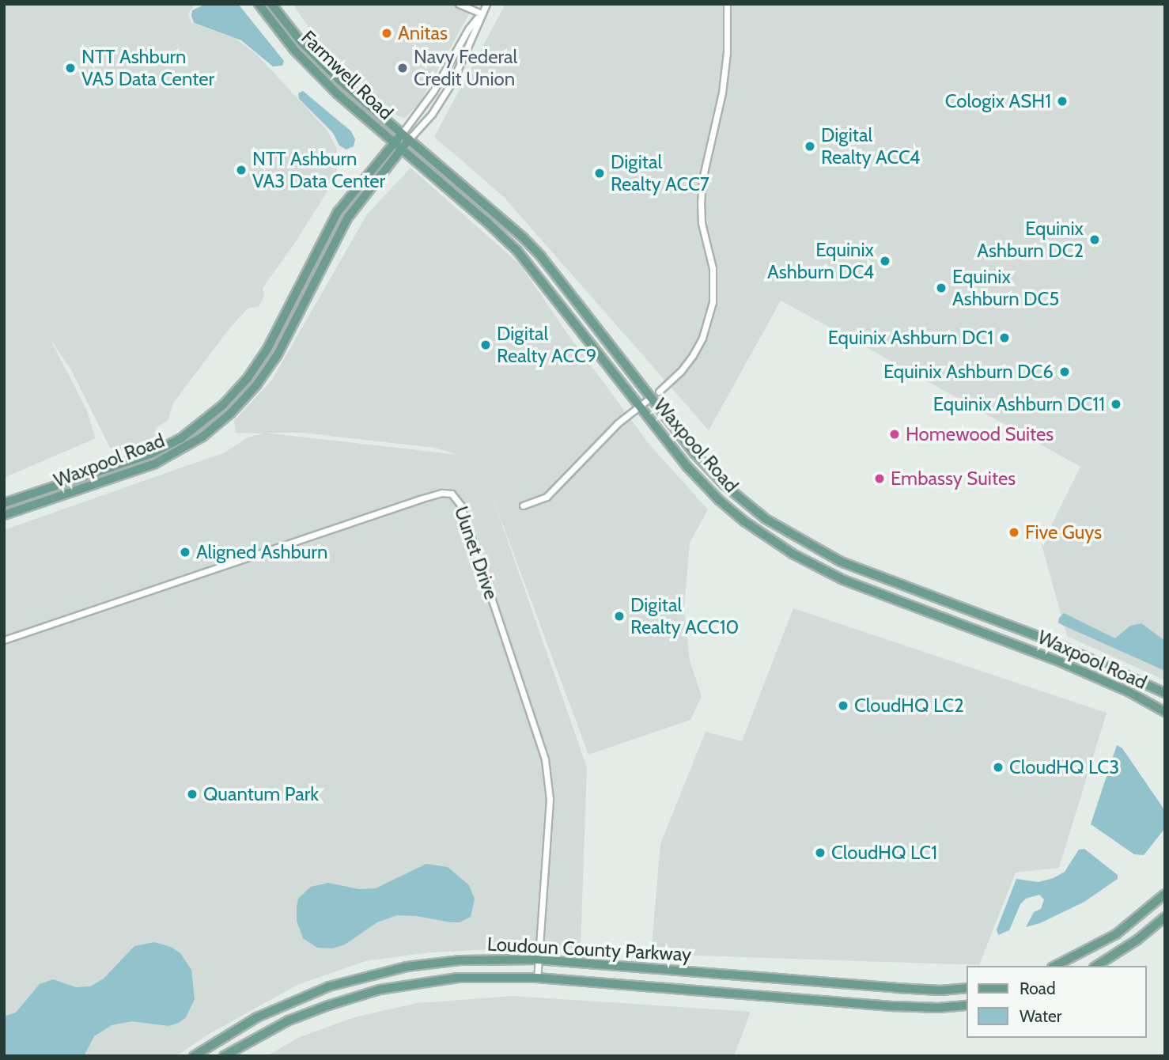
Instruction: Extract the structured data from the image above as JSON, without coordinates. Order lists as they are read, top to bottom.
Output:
{
  "streets": {
    "main road": ["Farmwell Road", "Waxpool Road", "Loudoun County Parkway"],
    "street": ["Uunet Drive"]
  },
  "crossings": [
    ["Farmwell Road", "Waxpool Road"],
    ["Uunet Drive", "Loudoun County Parkway"]
  ],
  "places": [
    "Anitas",
    "NTT Ashburn VA5 Data Center",
    "Navy Federal Credit Union",
    "Cologix ASH1",
    "Digital Realty ACC4",
    "NTT Ashburn VA3 Data Center",
    "Digital Realty ACC7",
    "Equinix Ashburn DC2",
    "Equinix Ashburn DC4",
    "Equinix Ashburn DC5",
    "Equinix Ashburn DC1",
    "Digital Realty ACC9",
    "Equinix Ashburn DC6",
    "Equinix Ashburn DC11",
    "Homewood Suites",
    "Embassy Suites",
    "Five Guys",
    "Aligned Ashburn",
    "Digital Realty ACC10",
    "CloudHQ LC2",
    "CloudHQ LC3",
    "Quantum Park",
    "CloudHQ LC1"
  ],
  "legend": ["Road", "Water"]
}
